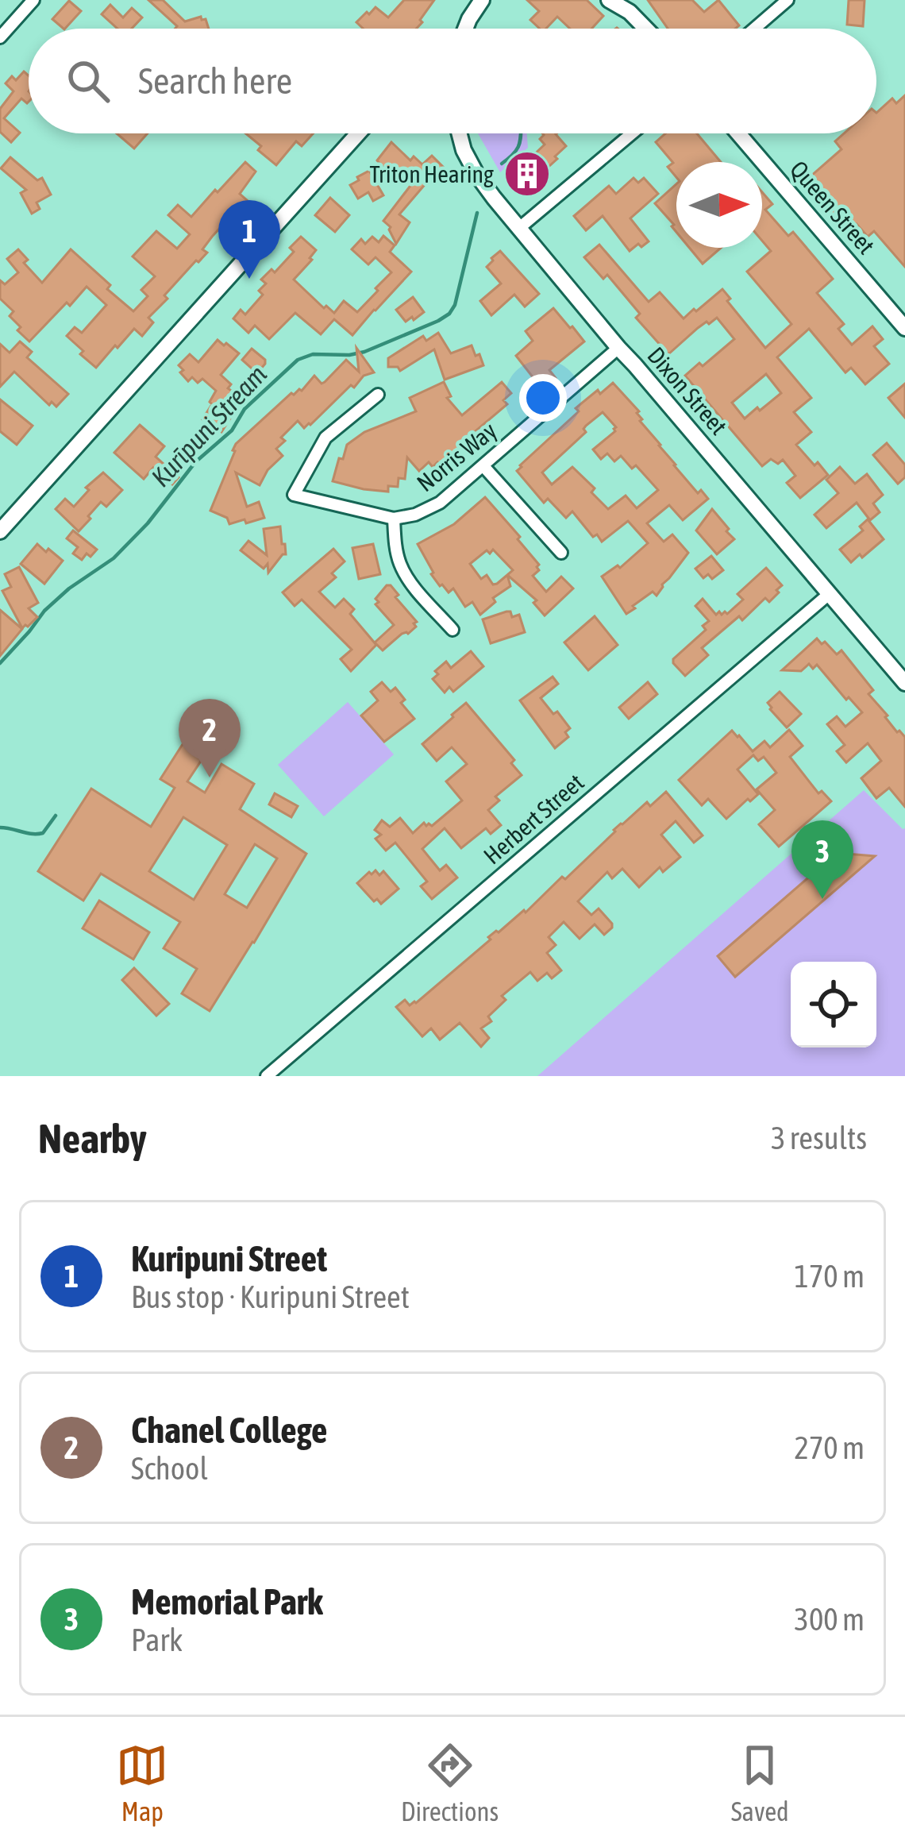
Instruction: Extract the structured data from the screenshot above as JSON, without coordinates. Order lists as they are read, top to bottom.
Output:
{
  "streets": {
    "street": [
      "Queen Street",
      "Dixon Street",
      "Norris Way",
      "Herbert Street"
    ]
  },
  "crossings": [
    ["Dixon Street", "Norris Way"],
    ["Dixon Street", "Herbert Street"]
  ],
  "water": ["Kurīpuni Stream"],
  "places": {
    "building": ["Triton Hearing"]
  },
  "north": "right",
  "page": {
    "search": "Search here",
    "pins": ["1", "2", "3"],
    "heading": ["Nearby", "3 results"],
    "list": [
      {
        "mark": "1",
        "name": "Kuripuni Street",
        "note": "Bus stop · Kuripuni Street",
        "value": "170 m"
      },
      {
        "mark": "2",
        "name": "Chanel College",
        "note": "School",
        "value": "270 m"
      },
      {
        "mark": "3",
        "name": "Memorial Park",
        "note": "Park",
        "value": "300 m"
      }
    ],
    "nav": ["Map", "Directions", "Saved"]
  }
}
